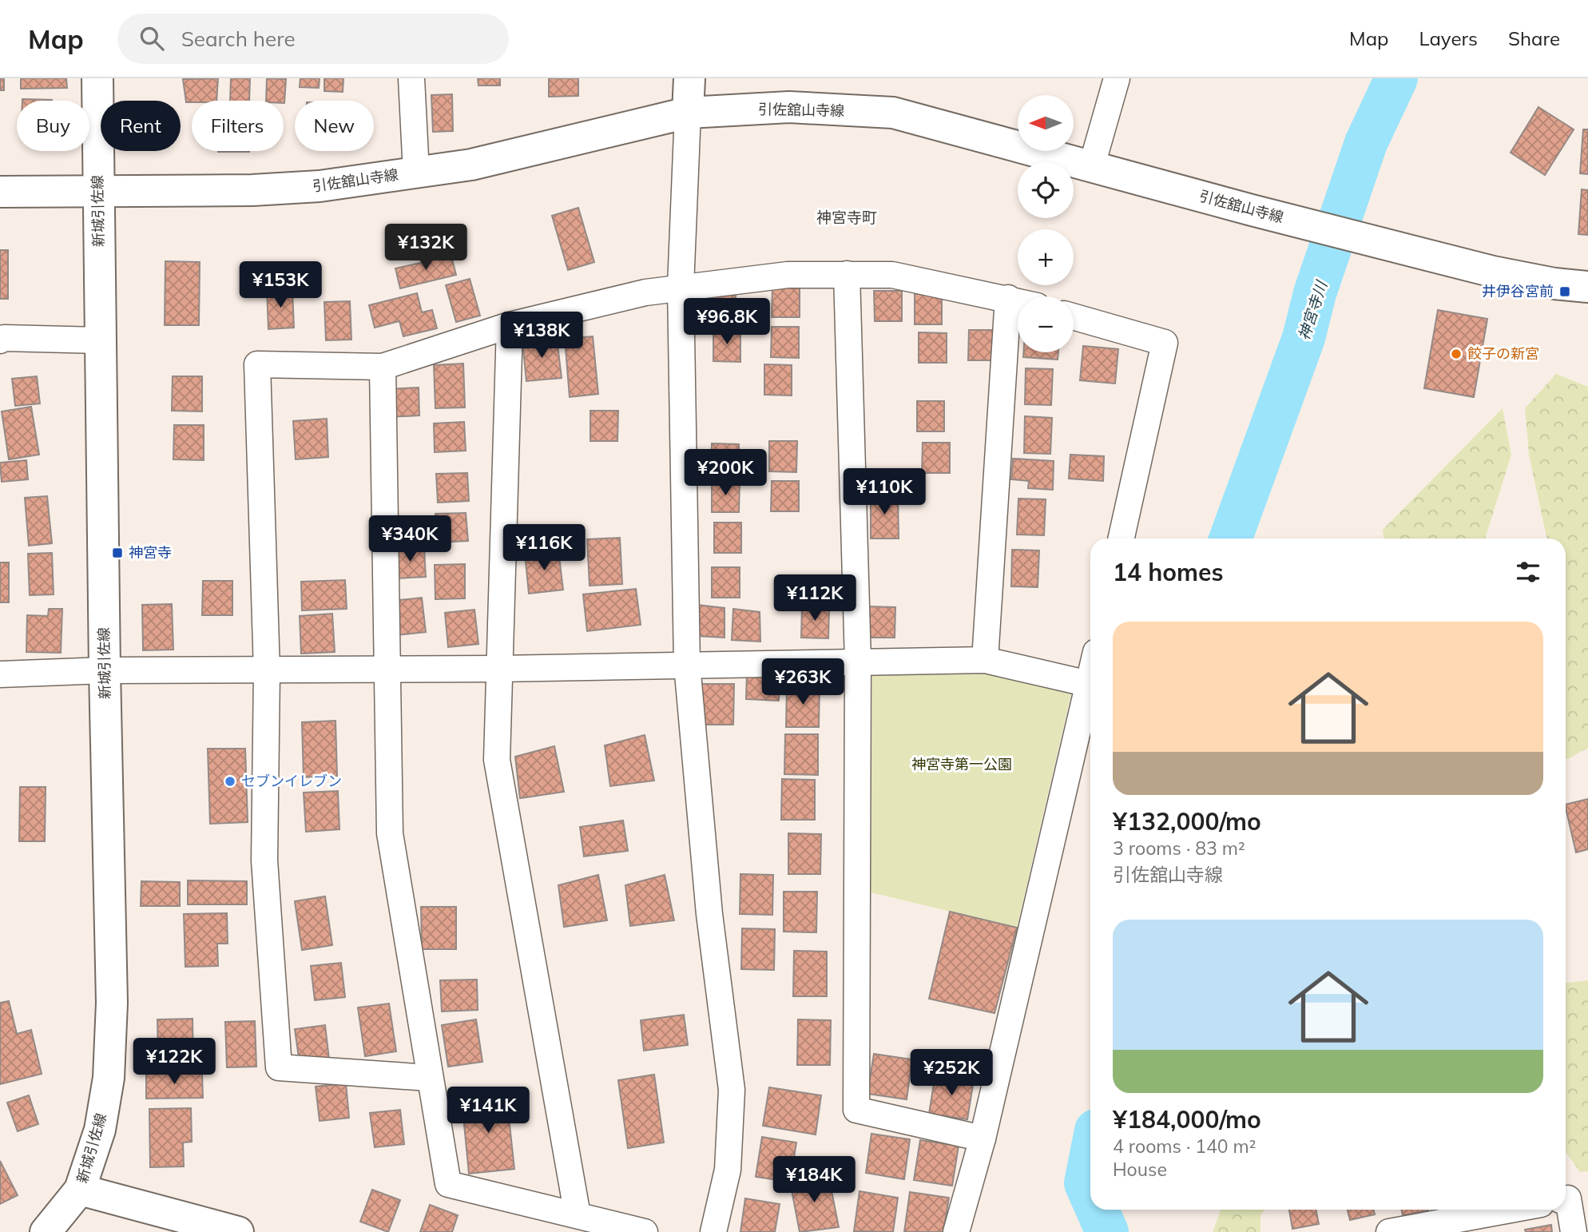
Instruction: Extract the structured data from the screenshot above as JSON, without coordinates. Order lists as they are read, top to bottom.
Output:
{
  "streets": {
    "main road": ["引佐舘山寺線", "新城引佐線"]
  },
  "crossings": [
    ["引佐舘山寺線", "新城引佐線"]
  ],
  "districts": ["神宮寺町"],
  "water": ["神宮寺川"],
  "parks": ["神宮寺第一公園"],
  "places": {
    "transit": ["井伊谷宮前", "神宮寺"],
    "other": ["餃子の新宮", "セブンイレブン"]
  },
  "north": "left",
  "page": {
    "header": "Map",
    "search": "Search here",
    "nav": ["Map", "Layers", "Share"],
    "map_buttons": ["+", "−"],
    "chip": [
      "Buy",
      "Rent",
      "Filters",
      "New"
    ],
    "price": [
      "¥132K",
      "¥153K",
      "¥96.8K",
      "¥138K",
      "¥200K",
      "¥110K",
      "¥340K",
      "¥116K",
      "¥112K",
      "¥263K",
      "¥122K",
      "¥252K",
      "¥141K",
      "¥184K"
    ],
    "heading": "14 homes",
    "list": [
      {
        "name": "¥132,000/mo",
        "note": "3 rooms · 83 m² · 引佐舘山寺線"
      },
      {
        "name": "¥184,000/mo",
        "note": "4 rooms · 140 m² · House"
      }
    ]
  }
}
